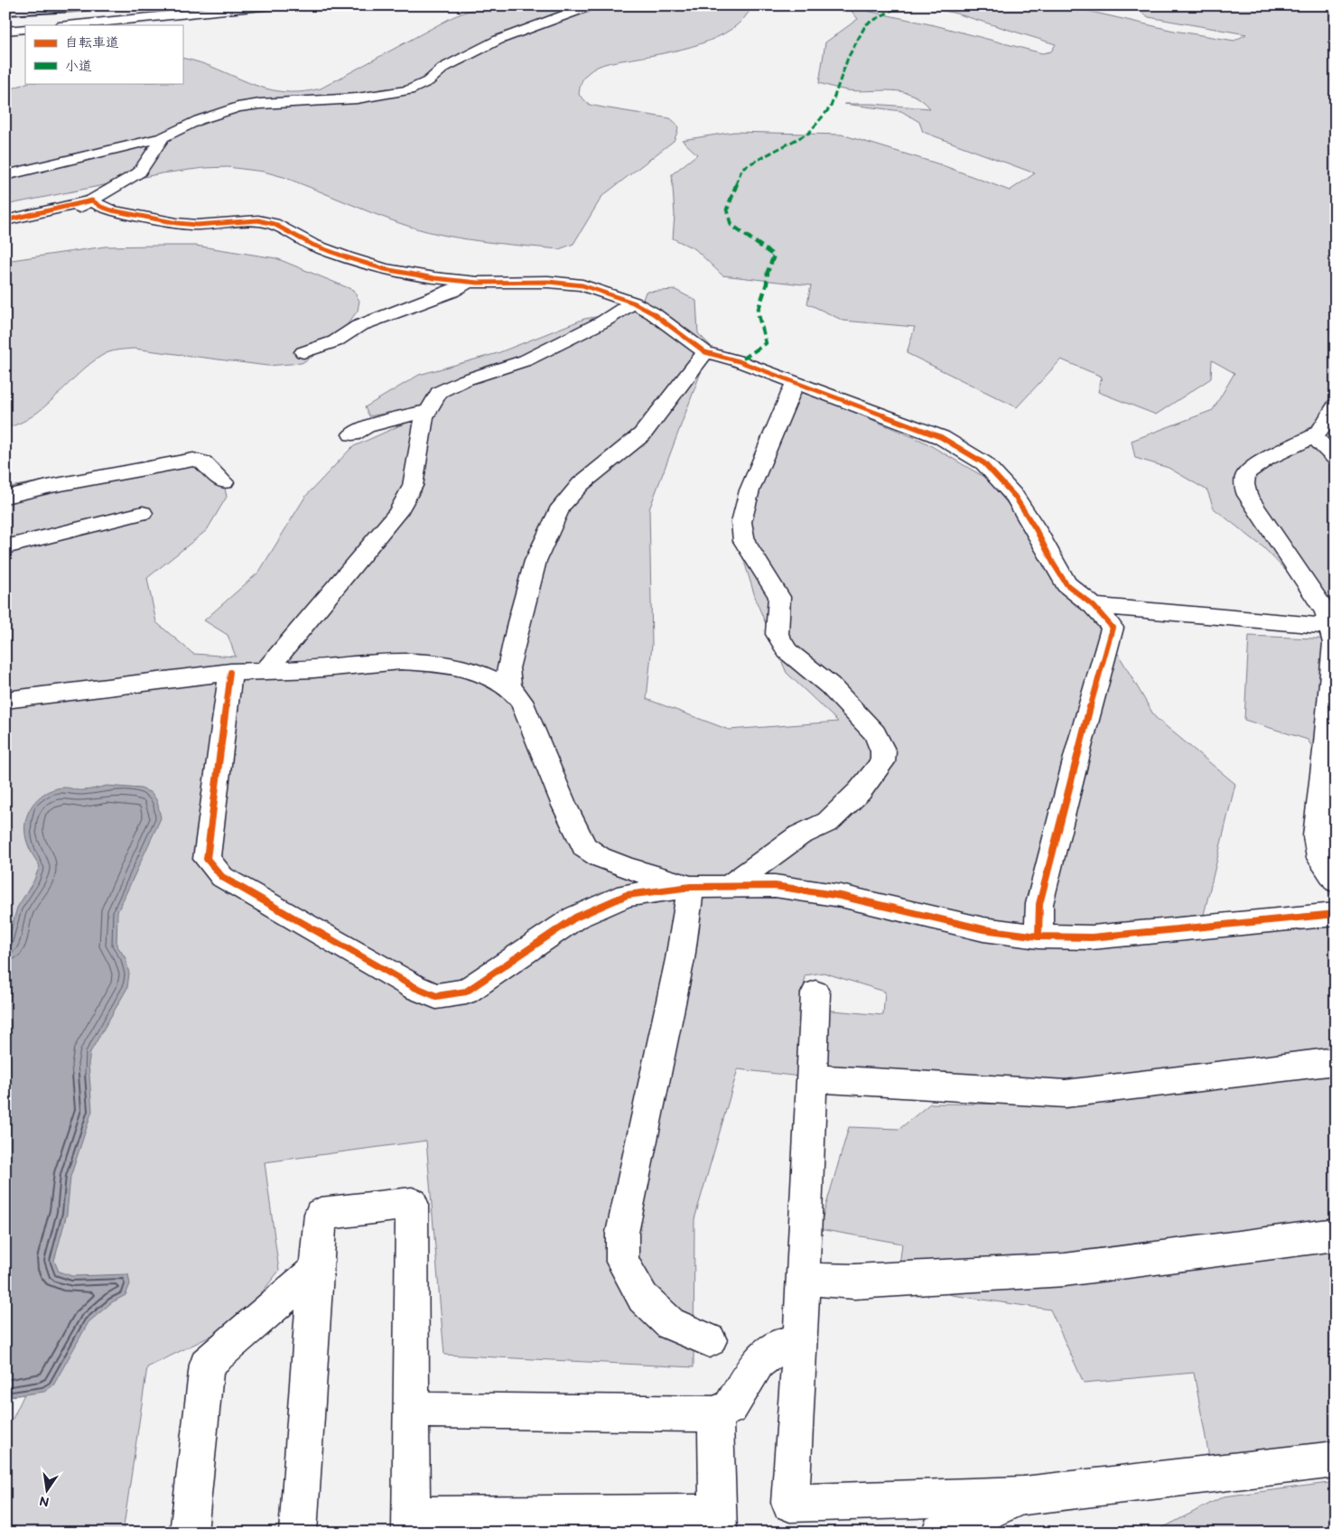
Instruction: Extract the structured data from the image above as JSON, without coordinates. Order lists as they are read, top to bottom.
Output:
{
  "legend": ["自転車道", "小道"],
  "north": "bottom"
}
